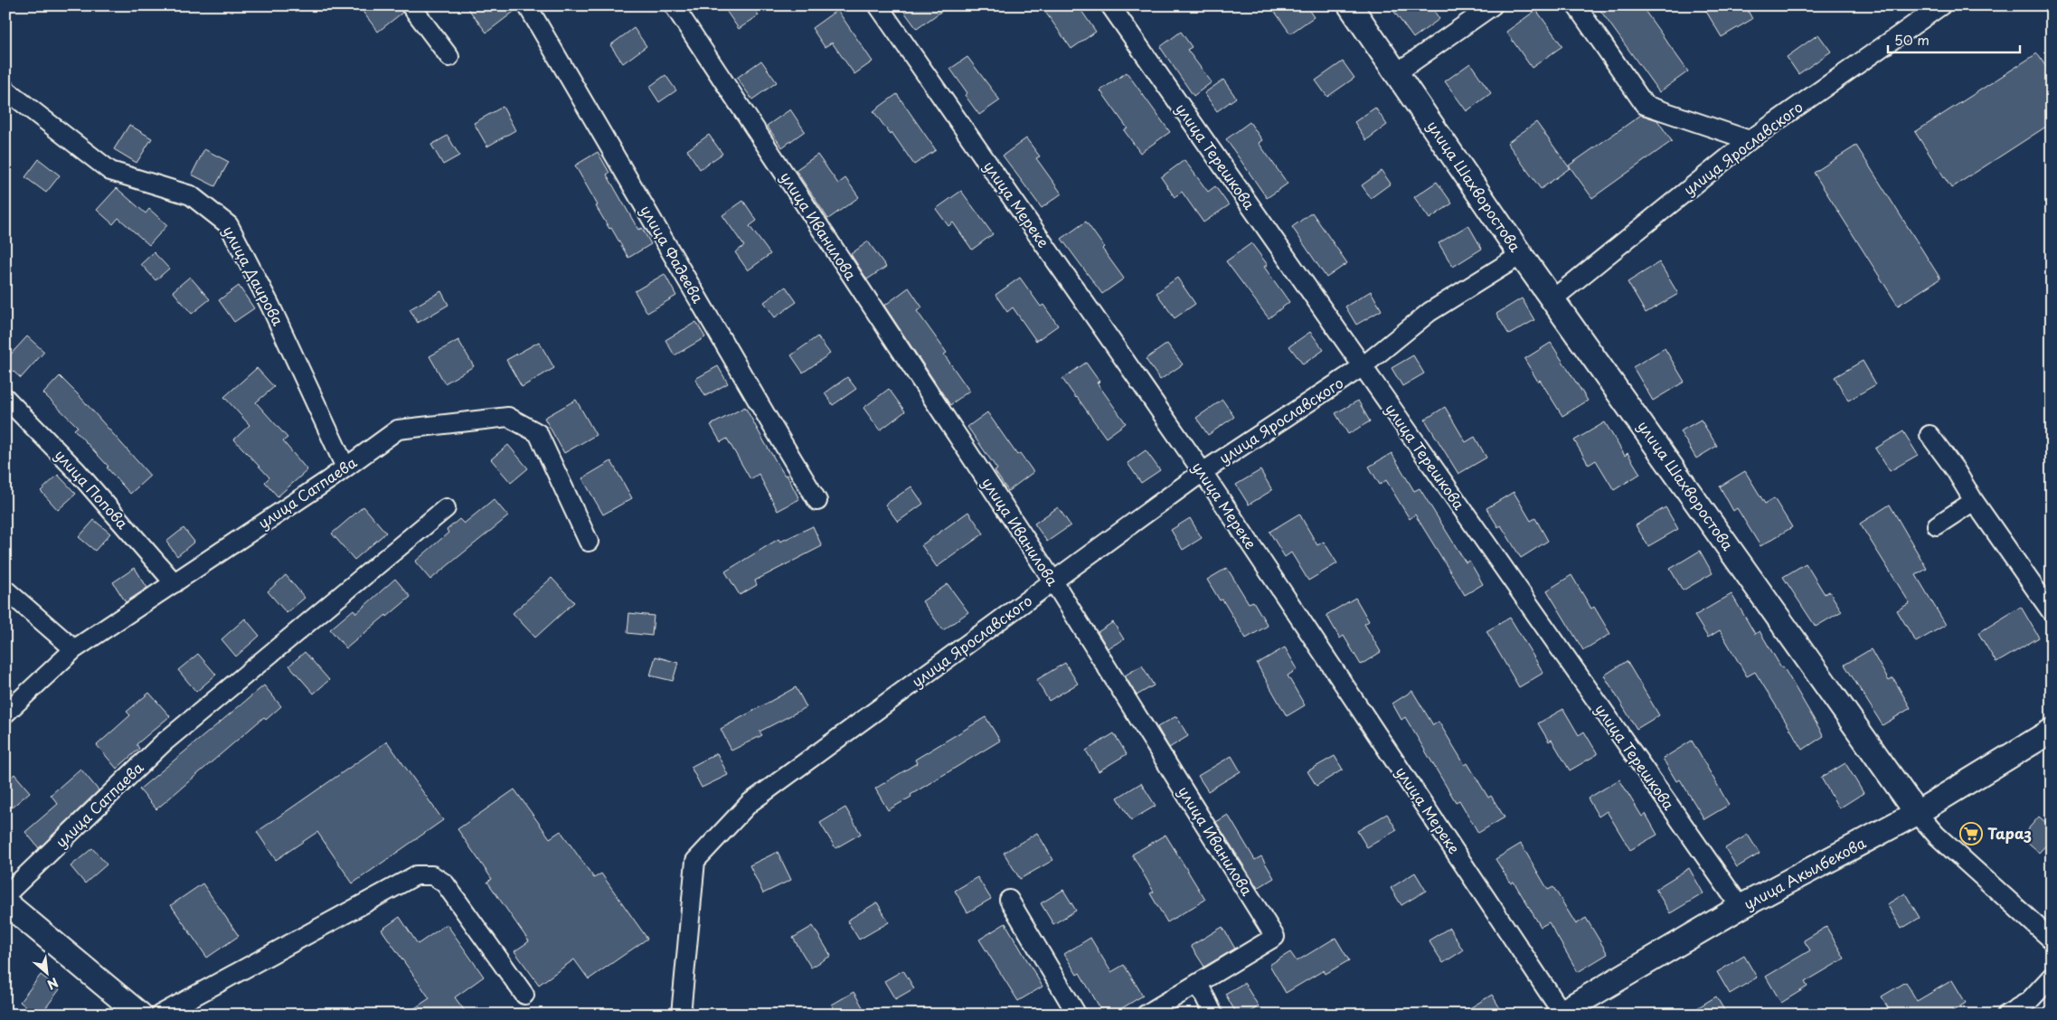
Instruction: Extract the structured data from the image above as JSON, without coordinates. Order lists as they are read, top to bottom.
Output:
{
  "streets": {
    "street": [
      "улица Ярославского",
      "улица Терешкова",
      "улица Шахворостова",
      "улица Мереке",
      "улица Иванилова",
      "улица Фадеева",
      "улица Даирова",
      "улица Попова",
      "улица Сатпаева",
      "улица Акылбекова"
    ]
  },
  "crossings": [
    ["улица Ярославского", "улица Терешкова"],
    ["улица Ярославского", "улица Шахворостова"],
    ["улица Ярославского", "улица Мереке"],
    ["улица Ярославского", "улица Иванилова"],
    ["улица Терешкова", "улица Акылбекова"],
    ["улица Шахворостова", "улица Акылбекова"],
    ["улица Мереке", "улица Акылбекова"],
    ["улица Даирова", "улица Сатпаева"],
    ["улица Попова", "улица Сатпаева"]
  ],
  "places": {
    "supermarket": ["Тараз"]
  },
  "scale_bar": "50 m",
  "north": "bottom right"
}
